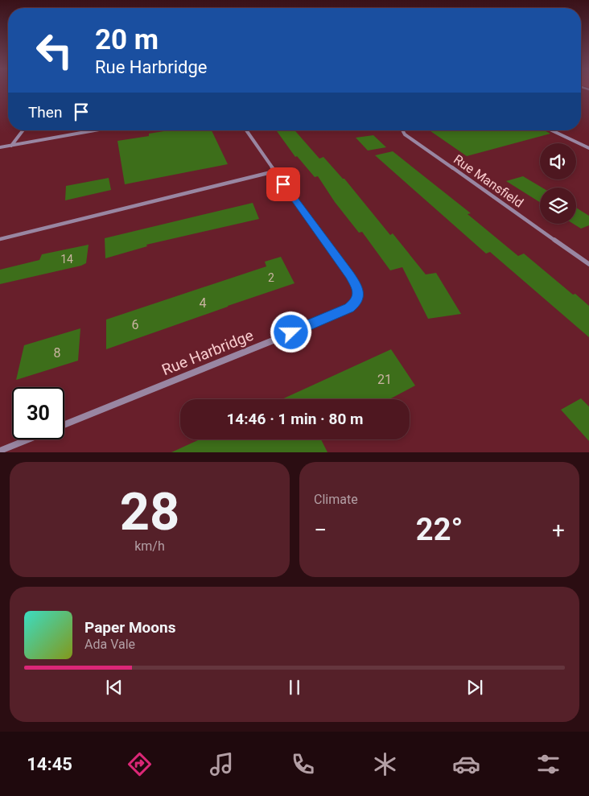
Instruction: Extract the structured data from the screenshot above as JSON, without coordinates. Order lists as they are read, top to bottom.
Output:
{
  "streets": {
    "street": ["Rue Mansfield", "Rue Harbridge"]
  },
  "house_numbers": [
    "14",
    "2",
    "4",
    "6",
    "8",
    "21"
  ],
  "page": {
    "turn": ["20 m", "Rue Harbridge"],
    "then": "Then",
    "limit": "30",
    "trip": "14:46 · 1 min · 80 m",
    "tile": [
      ["28", "km/h"],
      "Climate"
    ],
    "heat": ["−", "22°", "+"],
    "song": ["Paper Moons", "Ada Vale"],
    "tabs": "14:45"
  }
}
